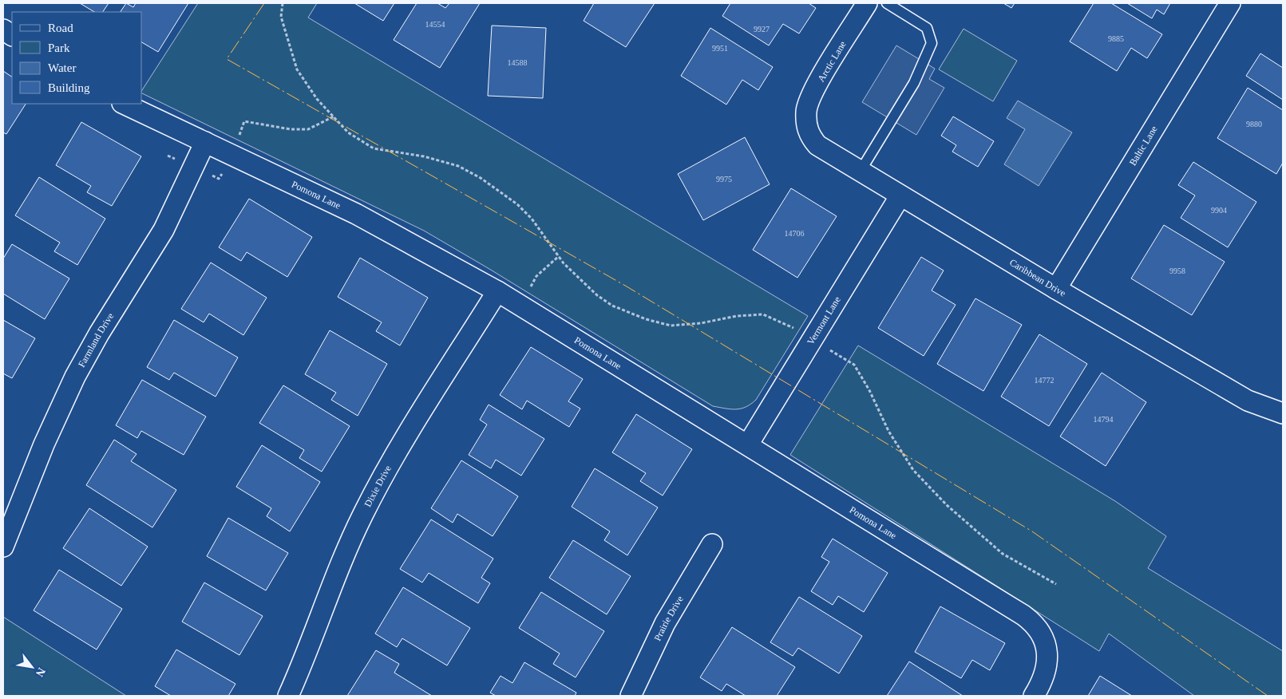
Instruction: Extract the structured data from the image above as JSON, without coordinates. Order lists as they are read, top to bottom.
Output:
{
  "streets": {
    "street": [
      "Arctic Lane",
      "Baltic Lane",
      "Pomona Lane",
      "Caribbean Drive",
      "Vermont Lane",
      "Farmland Drive",
      "Dixie Drive",
      "Prairie Drive"
    ]
  },
  "crossings": [
    ["Arctic Lane", "Caribbean Drive"],
    ["Baltic Lane", "Caribbean Drive"],
    ["Pomona Lane", "Vermont Lane"],
    ["Pomona Lane", "Farmland Drive"],
    ["Pomona Lane", "Dixie Drive"],
    ["Caribbean Drive", "Vermont Lane"]
  ],
  "house_numbers": [
    "14554",
    "9927",
    "9885",
    "9951",
    "14588",
    "9880",
    "9975",
    "9904",
    "14706",
    "9958",
    "14772",
    "14794"
  ],
  "legend": [
    "Road",
    "Park",
    "Water",
    "Building"
  ],
  "north": "bottom right"
}
